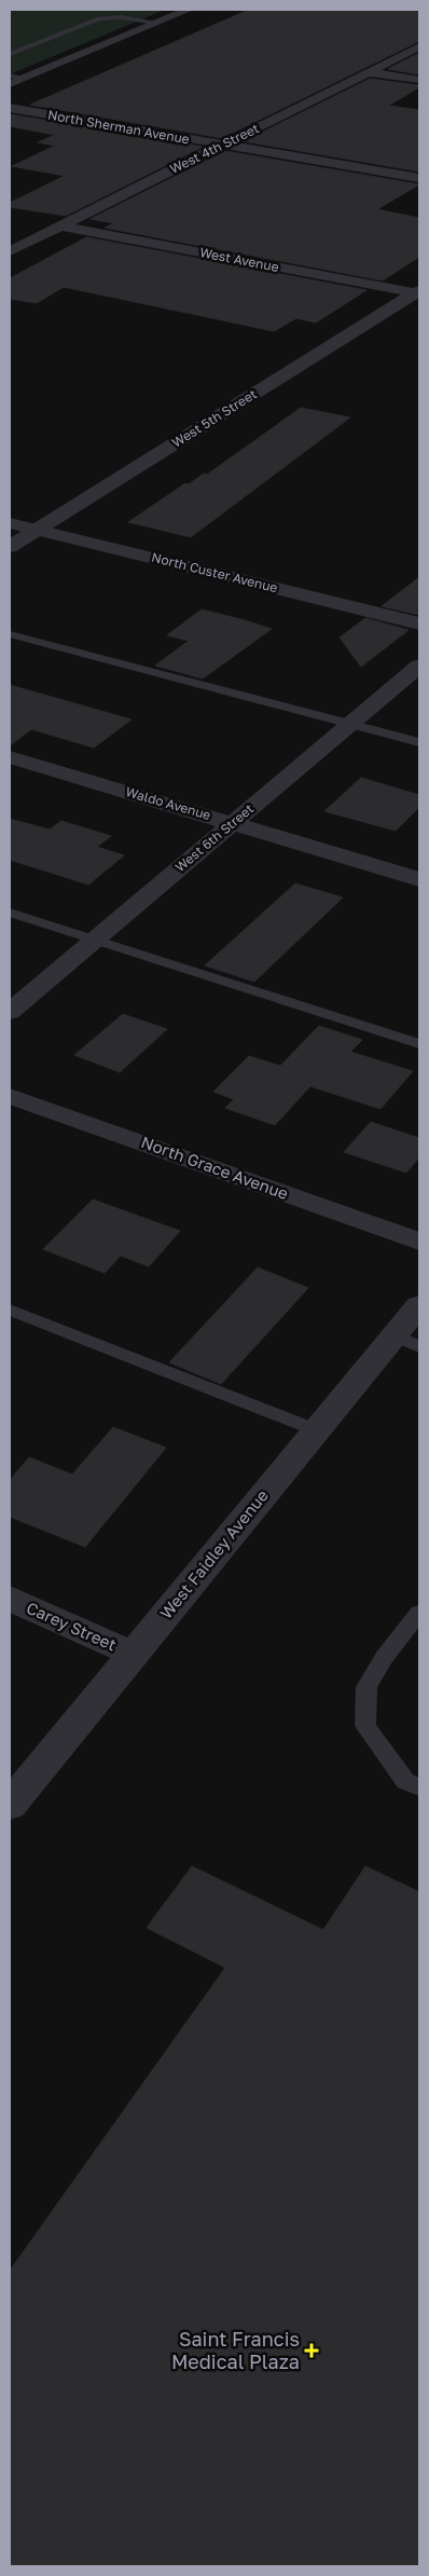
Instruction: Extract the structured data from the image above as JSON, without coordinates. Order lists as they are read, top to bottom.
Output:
{
  "streets": {
    "street": [
      "North Sherman Avenue",
      "West 4th Street",
      "West Avenue",
      "West 5th Street",
      "North Custer Avenue",
      "Waldo Avenue",
      "West 6th Street",
      "North Grace Avenue",
      "West Faidley Avenue",
      "Carey Street"
    ]
  },
  "crossings": [
    ["North Sherman Avenue", "West 4th Street"],
    ["West 4th Street", "West Avenue"],
    ["West Avenue", "West 5th Street"],
    ["West 5th Street", "North Custer Avenue"],
    ["Waldo Avenue", "West 6th Street"],
    ["West Faidley Avenue", "Carey Street"]
  ],
  "places": {
    "health": ["Saint Francis Medical Plaza"]
  }
}
